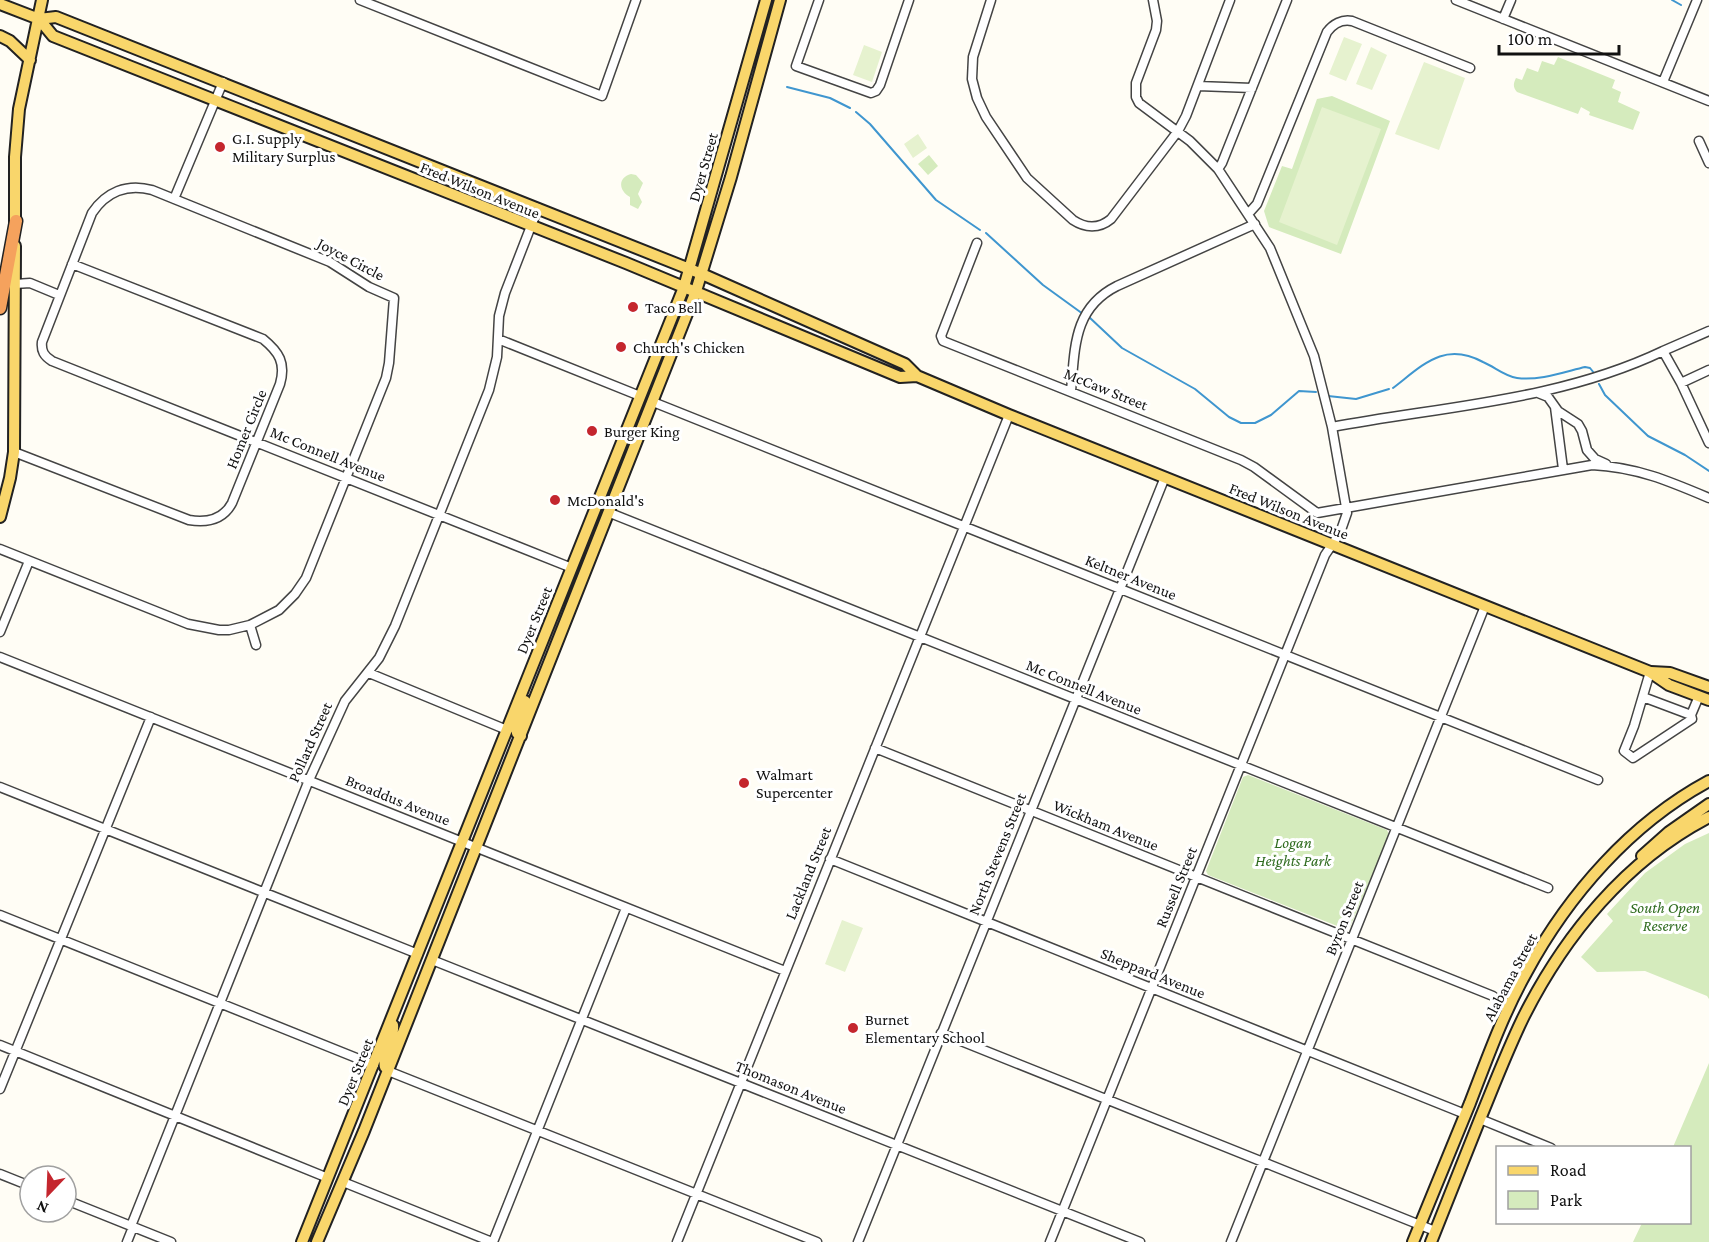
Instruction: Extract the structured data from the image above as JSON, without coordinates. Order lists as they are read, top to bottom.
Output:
{
  "streets": {
    "main road": ["Dyer Street", "Fred Wilson Avenue", "Alabama Street"],
    "street": [
      "Joyce Circle",
      "McCaw Street",
      "Homer Circle",
      "Mc Connell Avenue",
      "Keltner Avenue",
      "Pollard Street",
      "Broaddus Avenue",
      "Wickham Avenue",
      "North Stevens Street",
      "Lackland Street",
      "Russell Street",
      "Byron Street",
      "Sheppard Avenue",
      "Thomason Avenue"
    ]
  },
  "crossings": [
    ["Dyer Street", "Fred Wilson Avenue"],
    ["Dyer Street", "Mc Connell Avenue"],
    ["Dyer Street", "Keltner Avenue"],
    ["Dyer Street", "Broaddus Avenue"],
    ["Dyer Street", "Thomason Avenue"],
    ["Fred Wilson Avenue", "Pollard Street"],
    ["Fred Wilson Avenue", "North Stevens Street"],
    ["Fred Wilson Avenue", "Lackland Street"],
    ["Fred Wilson Avenue", "Russell Street"],
    ["Fred Wilson Avenue", "Byron Street"],
    ["Joyce Circle", "Homer Circle"],
    ["Joyce Circle", "Mc Connell Avenue"],
    ["McCaw Street", "Russell Street"],
    ["Homer Circle", "Mc Connell Avenue"],
    ["Mc Connell Avenue", "Pollard Street"],
    ["Mc Connell Avenue", "North Stevens Street"],
    ["Mc Connell Avenue", "Lackland Street"],
    ["Mc Connell Avenue", "Russell Street"],
    ["Mc Connell Avenue", "Byron Street"],
    ["Keltner Avenue", "North Stevens Street"],
    ["Keltner Avenue", "Lackland Street"],
    ["Keltner Avenue", "Russell Street"],
    ["Keltner Avenue", "Byron Street"],
    ["Pollard Street", "Broaddus Avenue"],
    ["Broaddus Avenue", "Lackland Street"],
    ["Wickham Avenue", "North Stevens Street"],
    ["Wickham Avenue", "Lackland Street"],
    ["Wickham Avenue", "Russell Street"],
    ["Wickham Avenue", "Byron Street"],
    ["North Stevens Street", "Sheppard Avenue"],
    ["North Stevens Street", "Thomason Avenue"],
    ["Lackland Street", "Sheppard Avenue"],
    ["Lackland Street", "Thomason Avenue"],
    ["Russell Street", "Sheppard Avenue"],
    ["Russell Street", "Thomason Avenue"],
    ["Byron Street", "Sheppard Avenue"],
    ["Sheppard Avenue", "Alabama Street"]
  ],
  "parks": ["Logan Heights Park", "South Open Reserve"],
  "places": [
    "G.I. Supply Military Surplus",
    "Taco Bell",
    "Church's Chicken",
    "Burger King",
    "McDonald's",
    "Walmart Supercenter",
    "Burnet Elementary School"
  ],
  "legend": ["Road", "Park"],
  "scale_bar": "100 m",
  "north": "bottom left"
}
